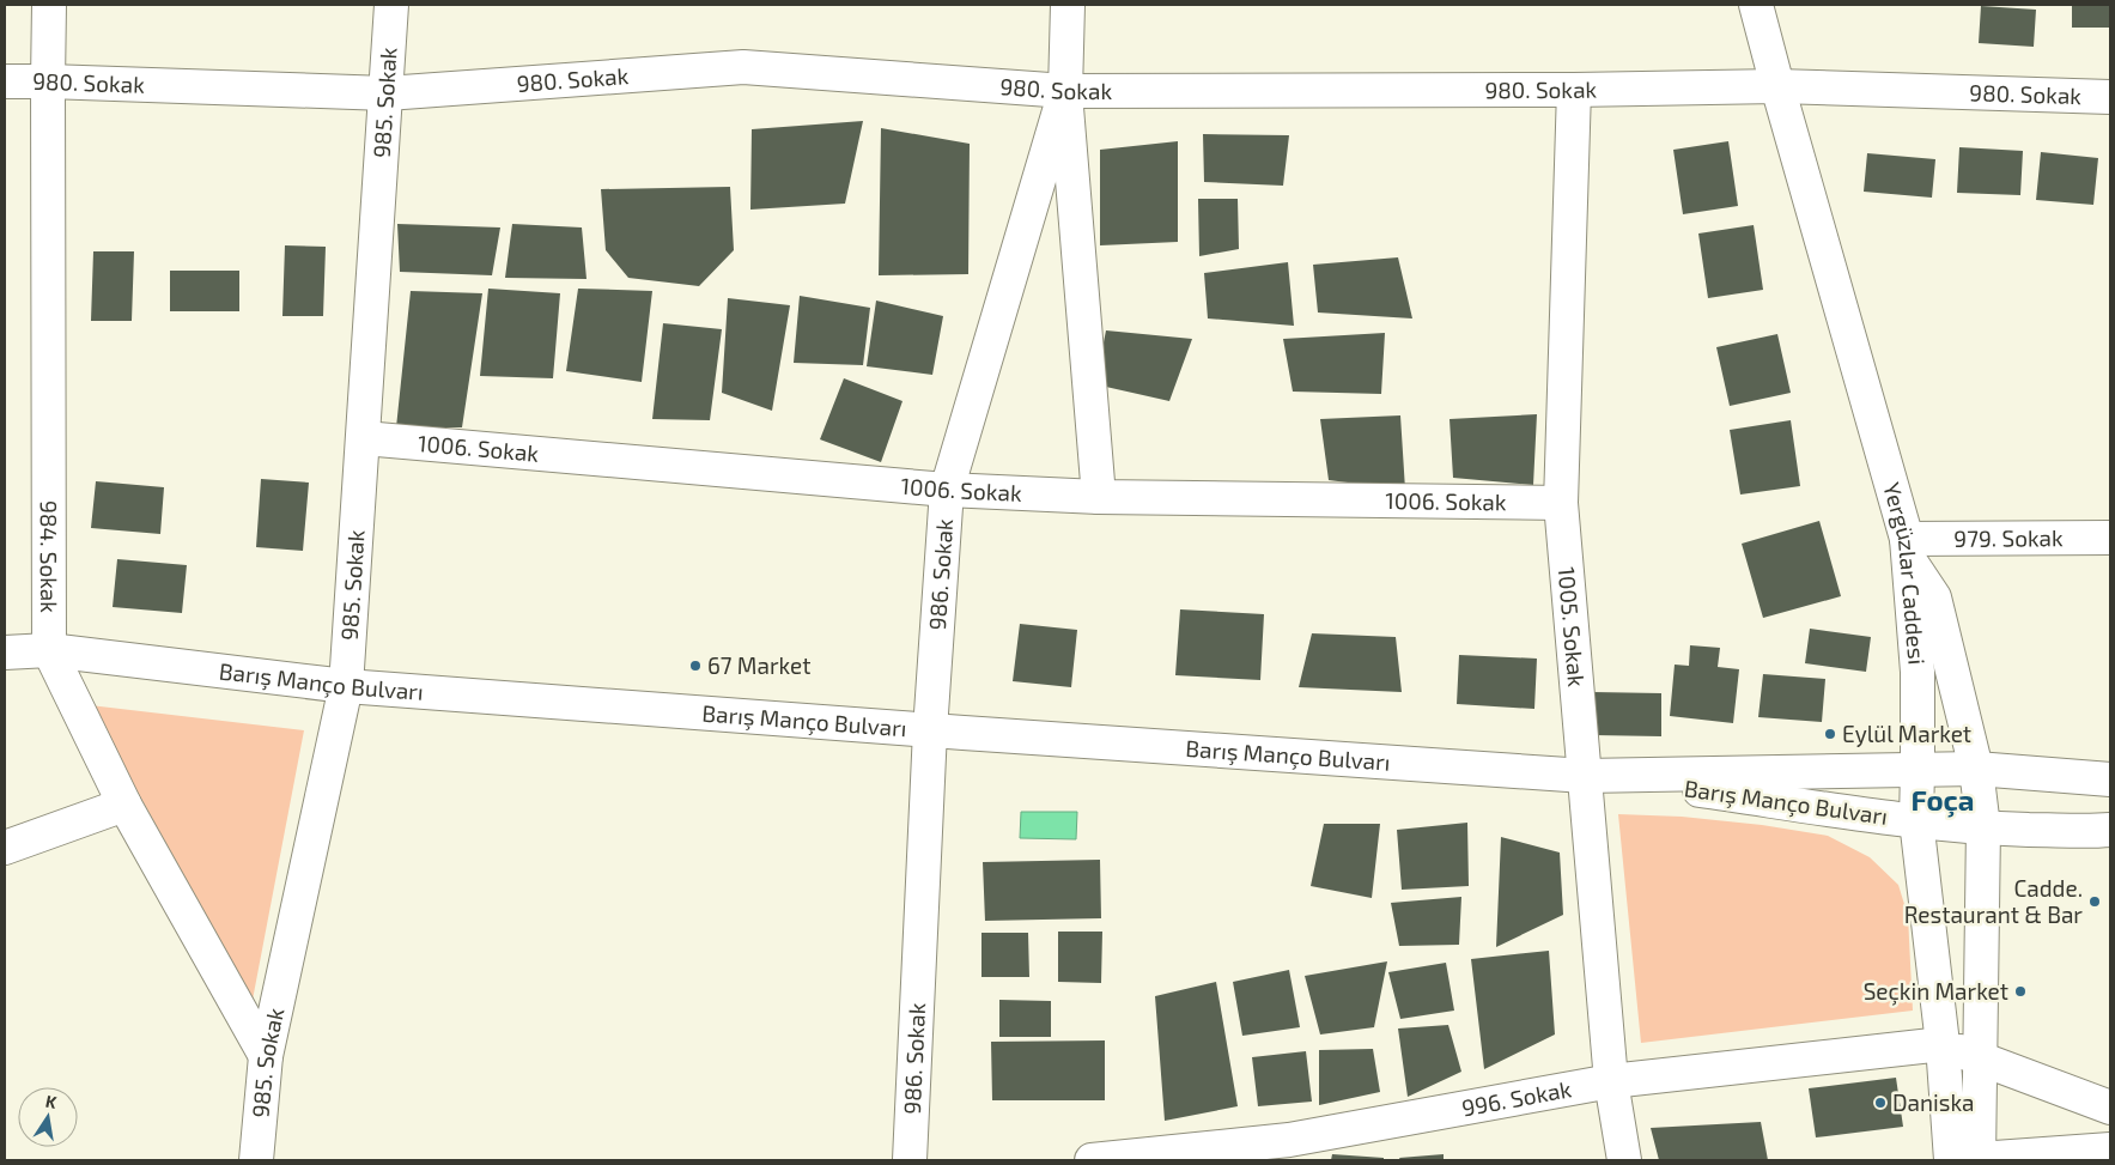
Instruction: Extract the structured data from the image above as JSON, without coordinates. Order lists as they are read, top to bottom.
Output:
{
  "streets": {
    "street": [
      "980. Sokak",
      "985. Sokak",
      "1006. Sokak",
      "979. Sokak",
      "984. Sokak",
      "986. Sokak",
      "Yergüzlar Caddesi",
      "1005. Sokak",
      "Barış Manço Bulvarı",
      "996. Sokak"
    ]
  },
  "crossings": [
    ["980. Sokak", "985. Sokak"],
    ["980. Sokak", "984. Sokak"],
    ["980. Sokak", "986. Sokak"],
    ["980. Sokak", "Yergüzlar Caddesi"],
    ["980. Sokak", "1005. Sokak"],
    ["985. Sokak", "1006. Sokak"],
    ["985. Sokak", "984. Sokak"],
    ["985. Sokak", "Barış Manço Bulvarı"],
    ["1006. Sokak", "986. Sokak"],
    ["1006. Sokak", "1005. Sokak"],
    ["979. Sokak", "Yergüzlar Caddesi"],
    ["984. Sokak", "Barış Manço Bulvarı"],
    ["986. Sokak", "Barış Manço Bulvarı"],
    ["Yergüzlar Caddesi", "Barış Manço Bulvarı"],
    ["Yergüzlar Caddesi", "996. Sokak"],
    ["1005. Sokak", "Barış Manço Bulvarı"],
    ["1005. Sokak", "996. Sokak"]
  ],
  "districts": ["Foça"],
  "places": [
    "67 Market",
    "Eylül Market",
    "Cadde. Restaurant & Bar",
    "Seçkin Market",
    "Daniska"
  ],
  "north": "top"
}
